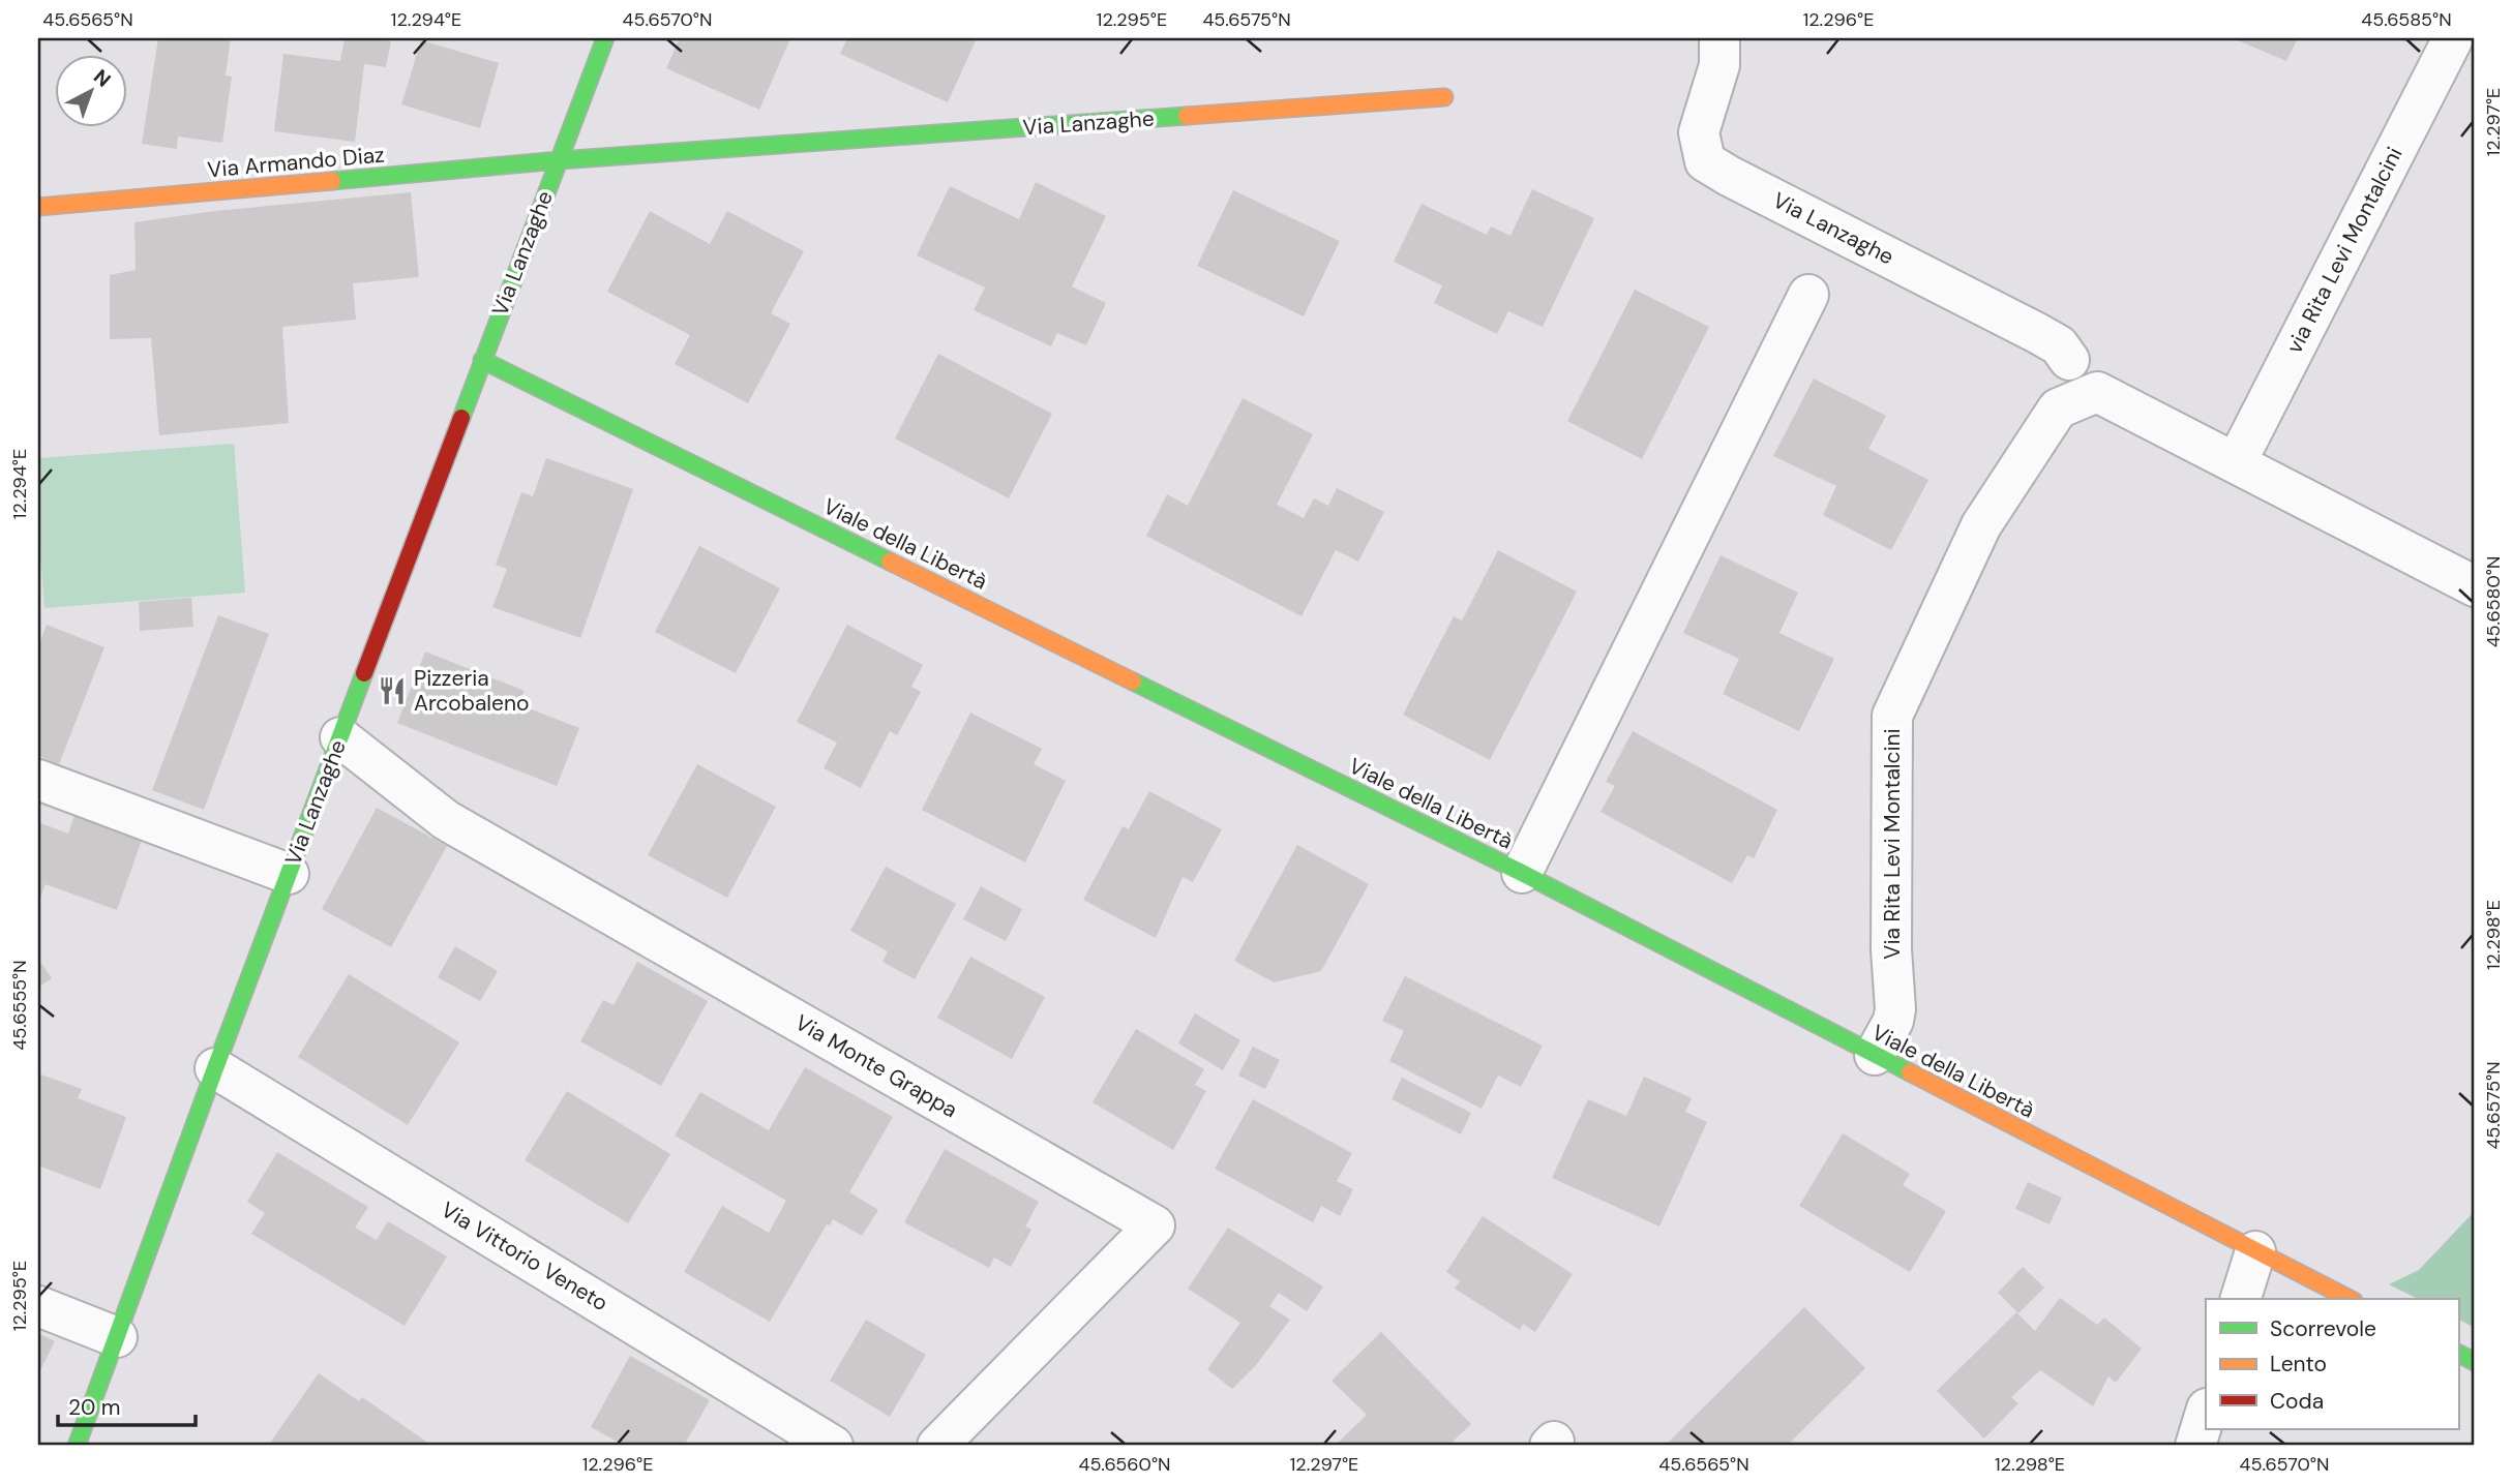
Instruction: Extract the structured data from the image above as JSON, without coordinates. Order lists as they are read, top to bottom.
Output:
{
  "streets": {
    "street": [
      "Via Lanzaghe",
      "Via Armando Diaz",
      "via Rita Levi Montalcini",
      "Viale della Libertà",
      "Via Rita Levi Montalcini",
      "Via Monte Grappa",
      "Via Vittorio Veneto"
    ]
  },
  "crossings": [
    ["Via Lanzaghe", "Via Armando Diaz"],
    ["Via Lanzaghe", "Viale della Libertà"],
    ["Via Lanzaghe", "Via Monte Grappa"],
    ["Via Lanzaghe", "Via Vittorio Veneto"],
    ["via Rita Levi Montalcini", "Via Rita Levi Montalcini"],
    ["Viale della Libertà", "Via Rita Levi Montalcini"]
  ],
  "places": {
    "restaurant": ["Pizzeria Arcobaleno"]
  },
  "legend": ["Scorrevole", "Lento", "Coda"],
  "scale_bar": "20 m",
  "north": "top right",
  "coordinates": [
    "45.6565°N",
    "12.294°E",
    "45.6570°N",
    "12.295°E",
    "45.6575°N",
    "12.296°E",
    "45.6585°N",
    "12.297°E",
    "45.6580°N",
    "12.298°E",
    "45.6555°N",
    "45.6560°N"
  ]
}
